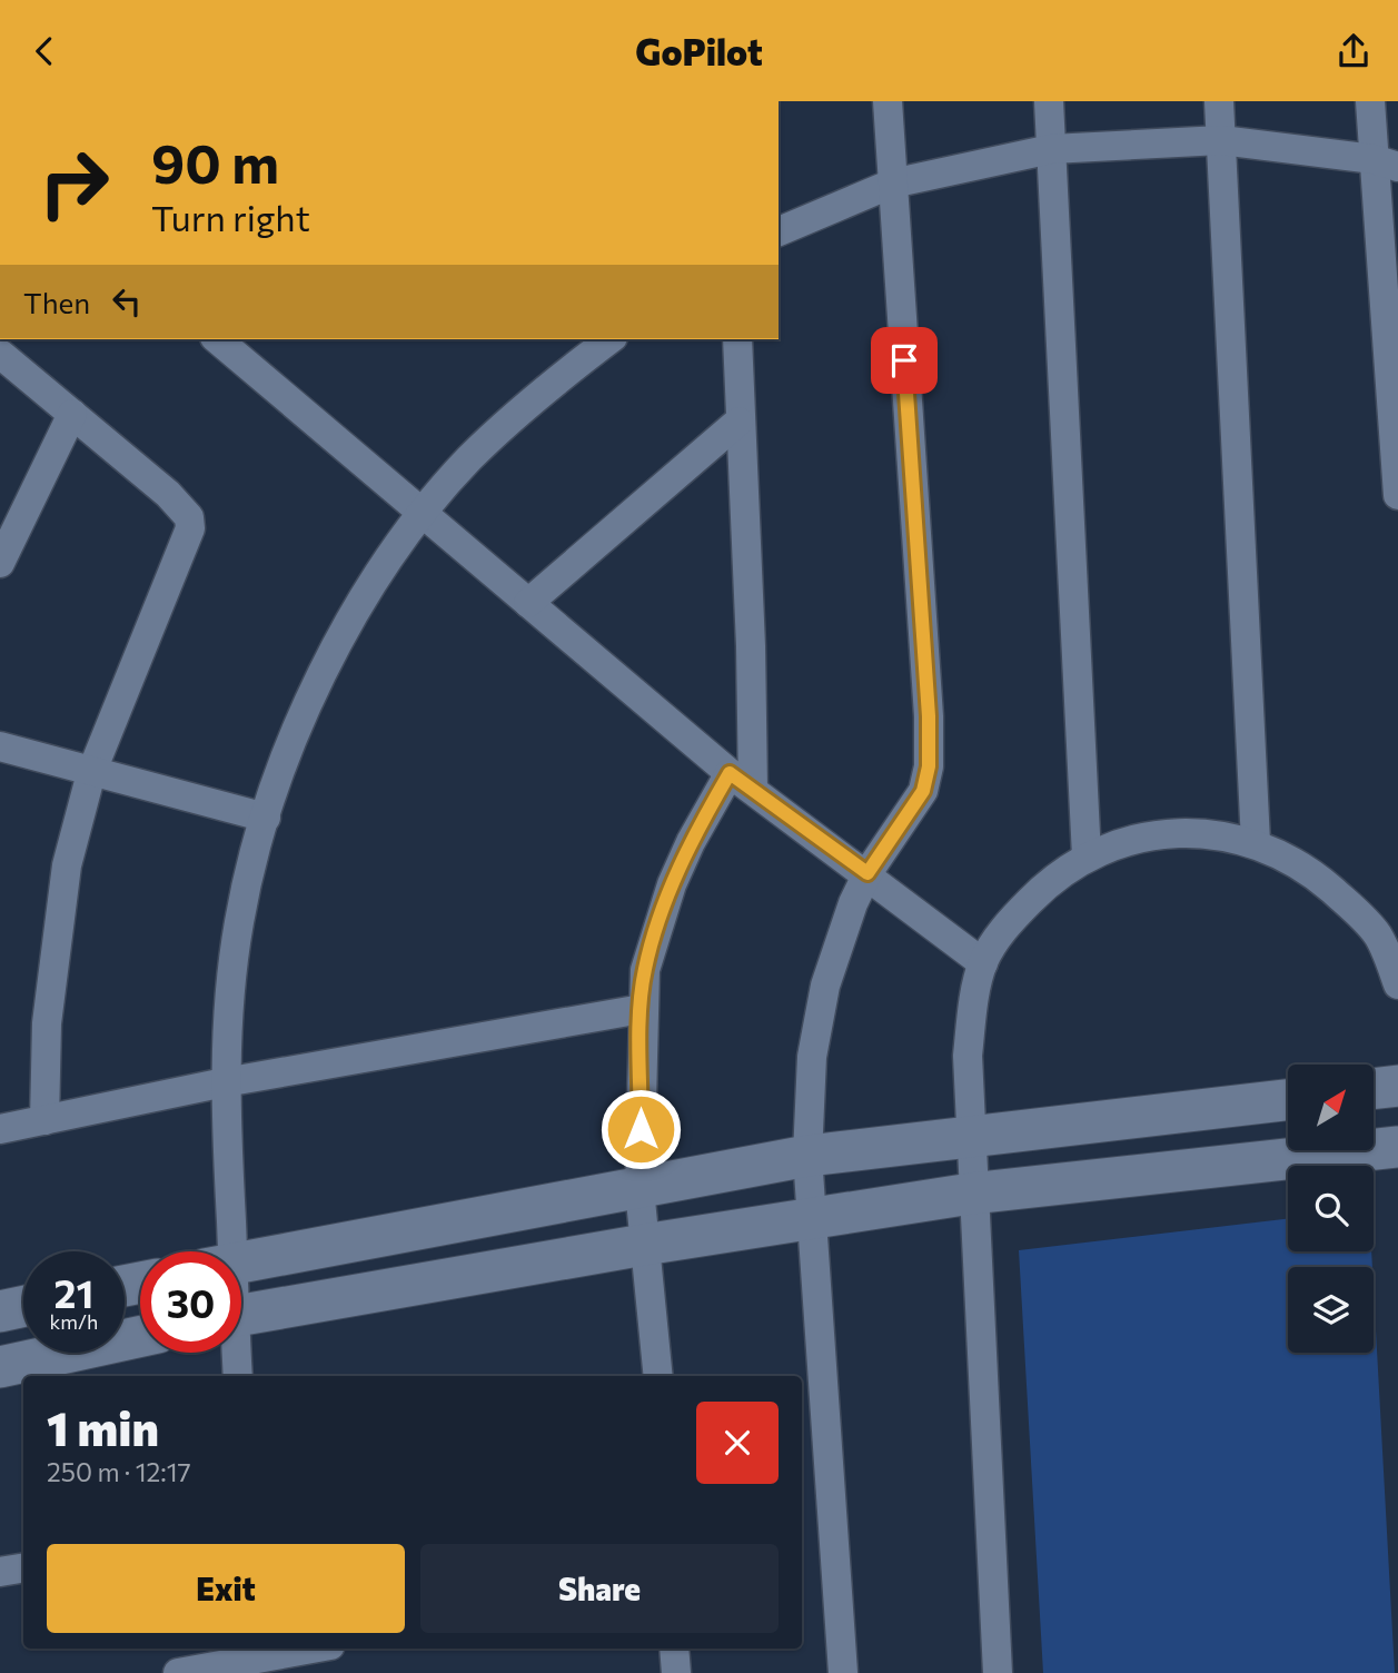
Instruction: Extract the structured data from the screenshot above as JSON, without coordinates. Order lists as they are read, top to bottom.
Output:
{
  "north": "top right",
  "page": {
    "header": "GoPilot",
    "turn": ["90 m", "Turn right"],
    "then": "Then",
    "speed": "21 km/h",
    "limit": "30",
    "heading": ["1 min", "250 m · 12:17"],
    "buttons": ["Exit", "Share"]
  }
}
